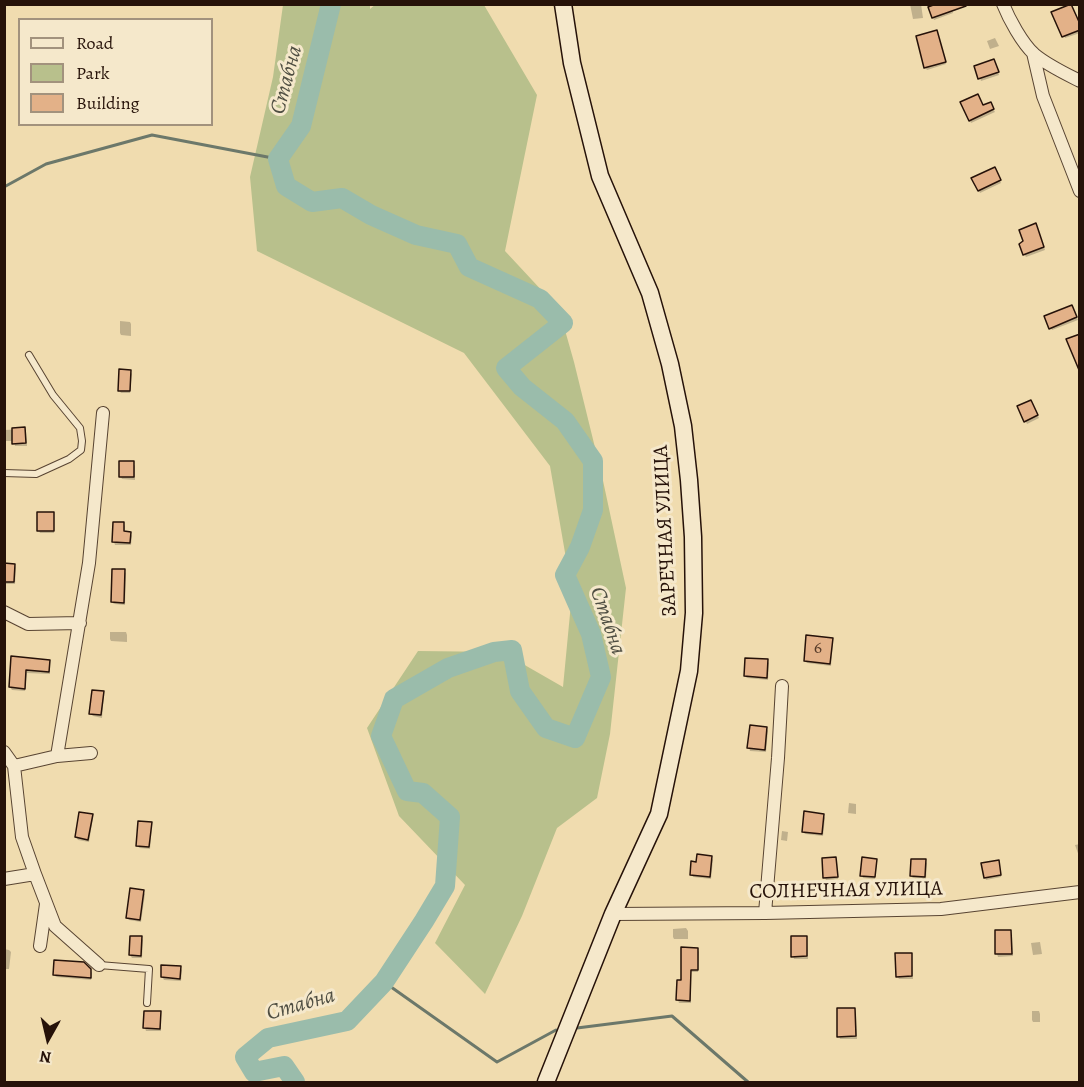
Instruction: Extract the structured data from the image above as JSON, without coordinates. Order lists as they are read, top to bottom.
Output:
{
  "streets": {
    "street": ["ЗАРЕЧНАЯ УЛИЦА", "СОЛНЕЧНАЯ УЛИЦА"]
  },
  "crossings": [
    ["ЗАРЕЧНАЯ УЛИЦА", "СОЛНЕЧНАЯ УЛИЦА"]
  ],
  "water": ["Стабна"],
  "house_numbers": ["6"],
  "legend": ["Road", "Park", "Building"],
  "north": "bottom"
}
